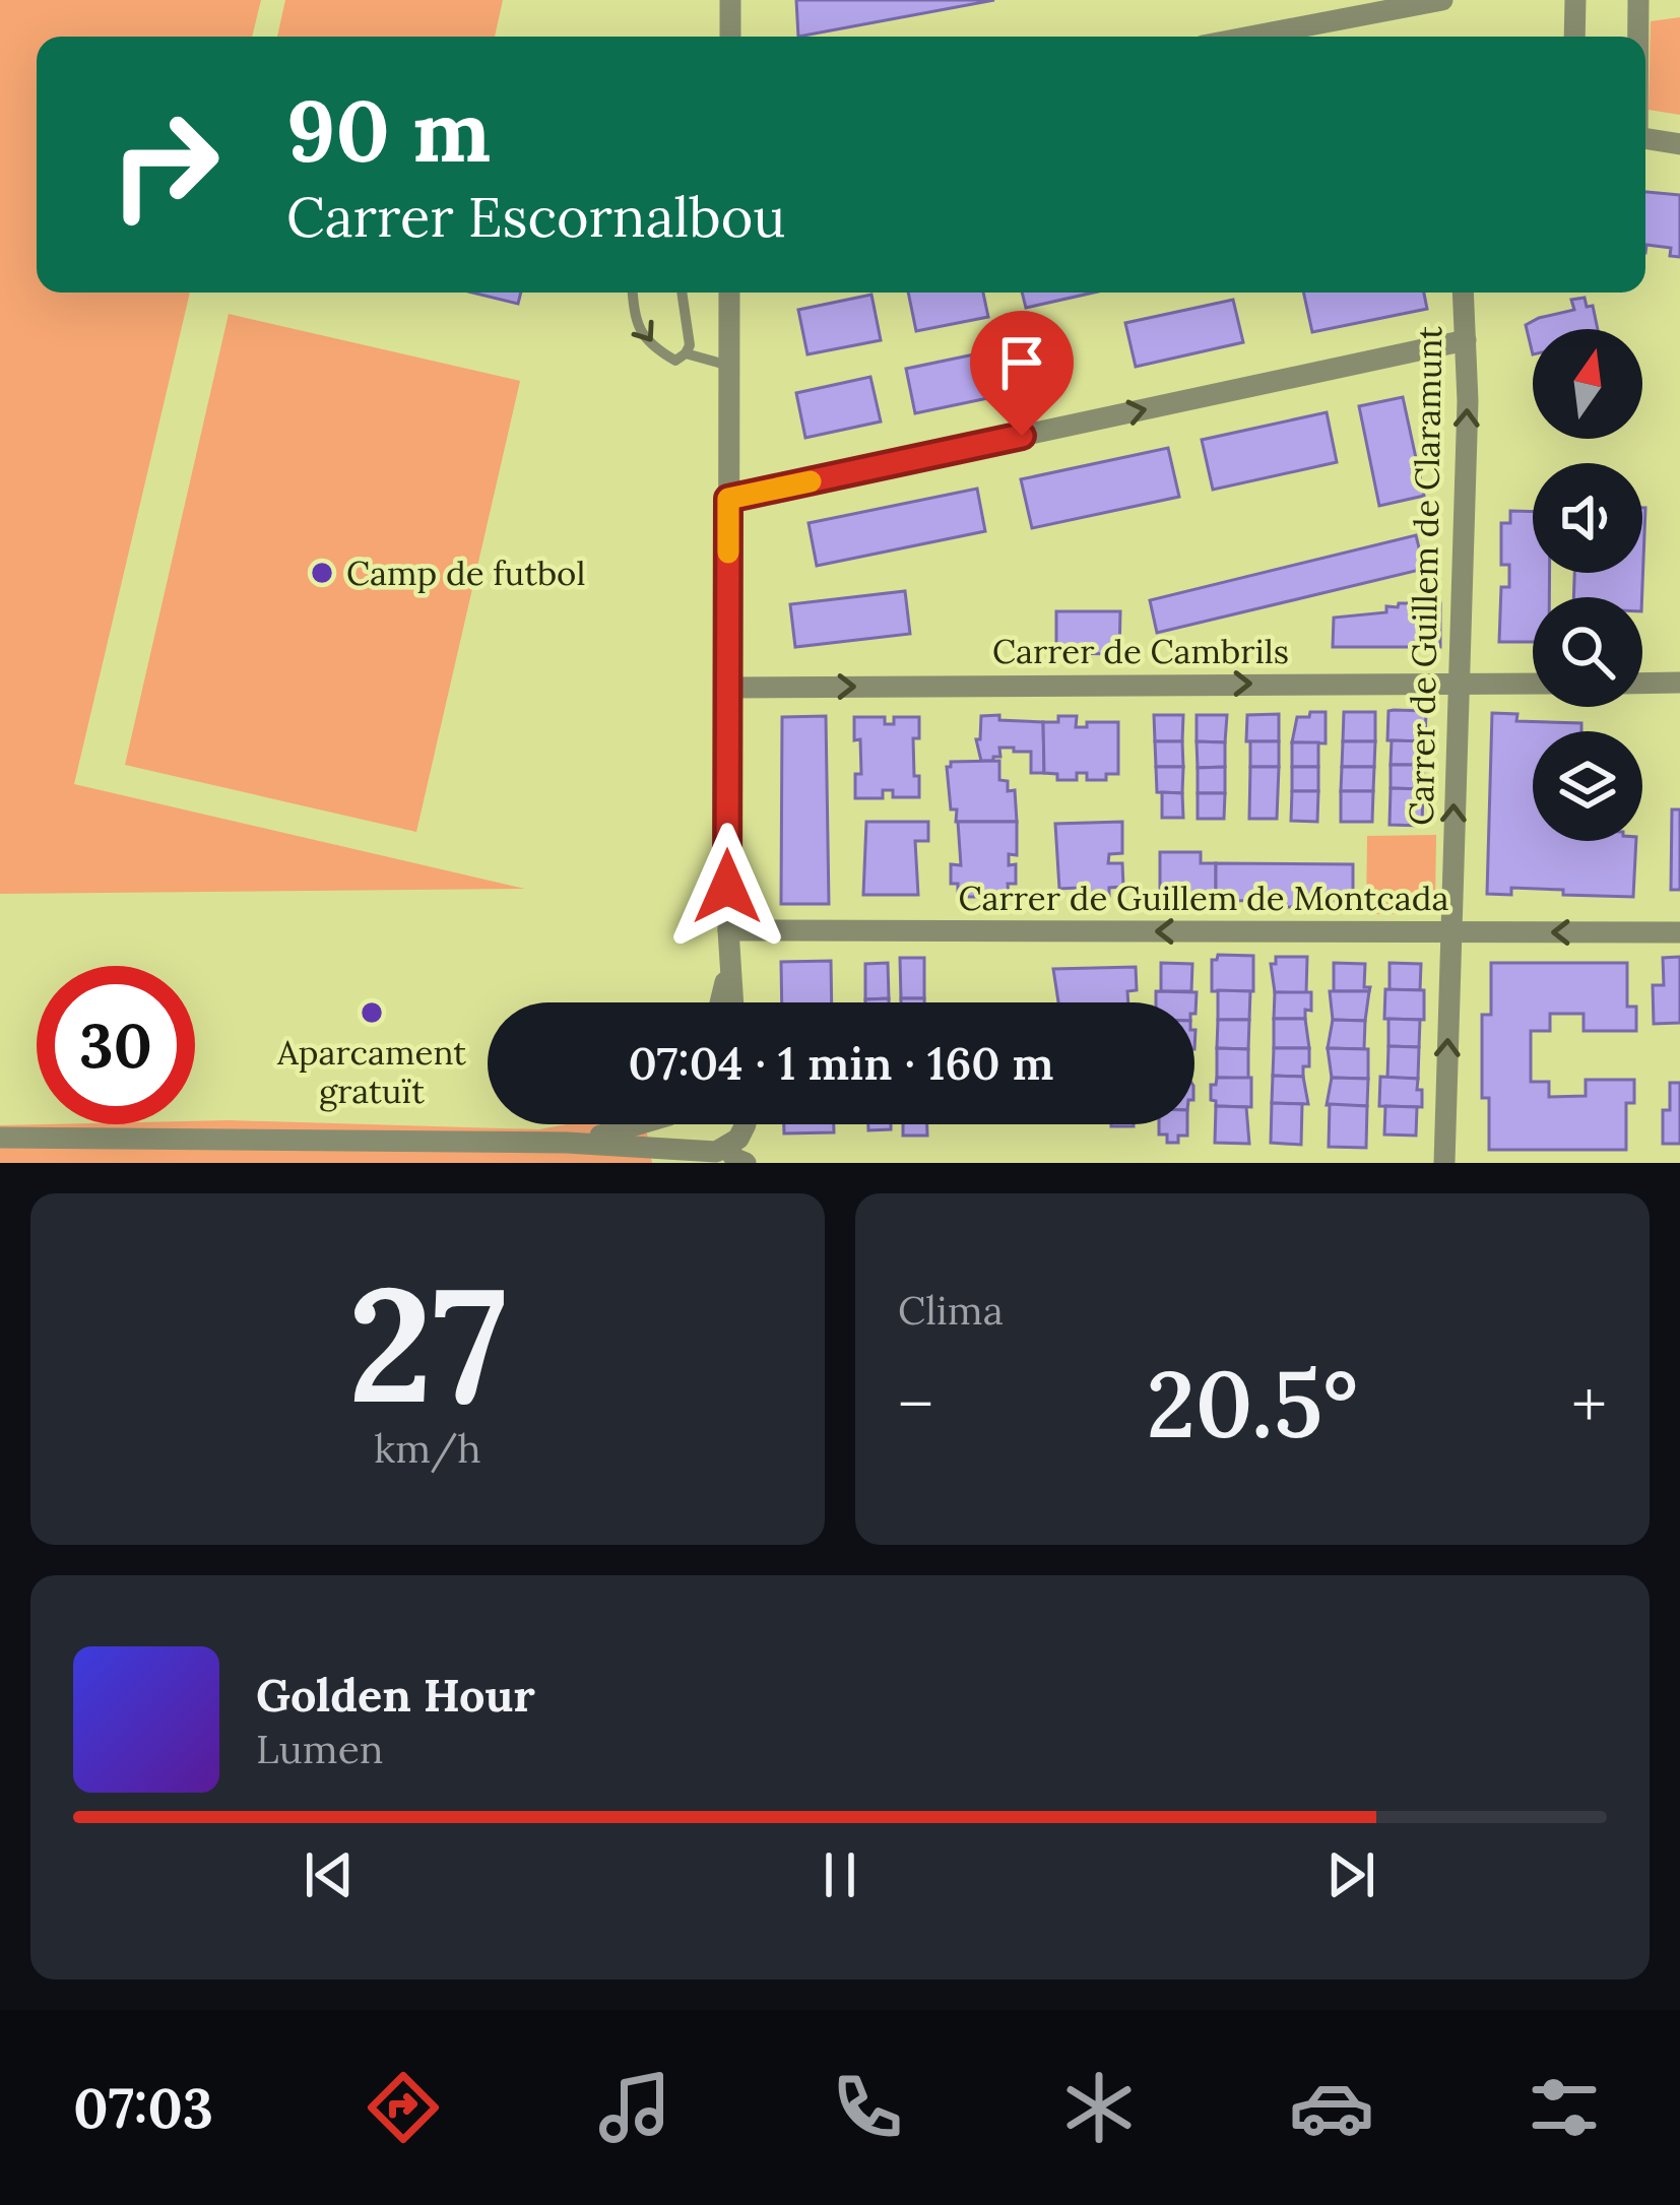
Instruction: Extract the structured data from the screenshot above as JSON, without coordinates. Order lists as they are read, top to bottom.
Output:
{
  "streets": {
    "street": ["Carrer de Guillem de Claramunt", "Carrer de Cambrils", "Carrer de Guillem de Montcada"]
  },
  "crossings": [
    ["Carrer de Guillem de Claramunt", "Carrer de Cambrils"],
    ["Carrer de Guillem de Claramunt", "Carrer de Guillem de Montcada"]
  ],
  "one_way": ["Carrer de Guillem de Claramunt", "Carrer de Cambrils", "Carrer de Guillem de Montcada"],
  "places": ["Camp de futbol", "Aparcament gratuït"],
  "north": "top",
  "page": {
    "turn": ["90 m", "Carrer Escornalbou"],
    "limit": "30",
    "trip": "07:04 · 1 min · 160 m",
    "tile": [
      ["27", "km/h"],
      "Clima"
    ],
    "heat": ["−", "20.5°", "+"],
    "song": ["Golden Hour", "Lumen"],
    "tabs": "07:03"
  }
}
